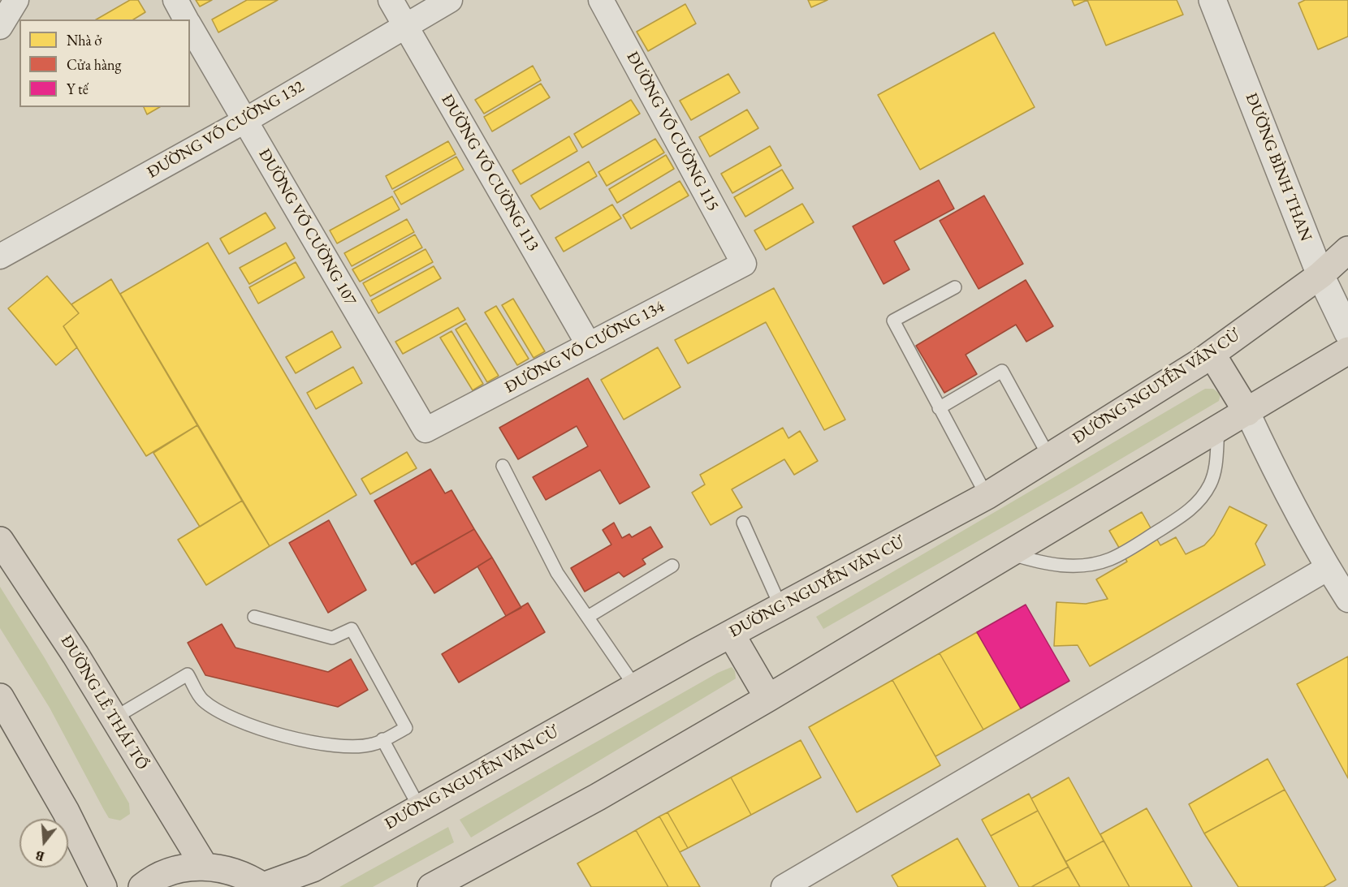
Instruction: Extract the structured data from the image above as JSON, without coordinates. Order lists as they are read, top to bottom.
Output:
{
  "streets": {
    "main road": ["ĐƯỜNG NGUYỄN VĂN CỪ", "ĐƯỜNG LÊ THÁI TỔ"],
    "street": [
      "ĐƯỜNG VÕ CƯỜNG 132",
      "ĐƯỜNG VÕ CƯỜNG 115",
      "ĐƯỜNG BÌNH THAN",
      "ĐƯỜNG VÕ CƯỜNG 113",
      "ĐƯỜNG VÕ CƯỜNG 107",
      "ĐƯỜNG VÕ CƯỜNG 134"
    ]
  },
  "crossings": [
    ["ĐƯỜNG VÕ CƯỜNG 132", "ĐƯỜNG VÕ CƯỜNG 113"],
    ["ĐƯỜNG VÕ CƯỜNG 132", "ĐƯỜNG VÕ CƯỜNG 107"],
    ["ĐƯỜNG VÕ CƯỜNG 115", "ĐƯỜNG VÕ CƯỜNG 134"],
    ["ĐƯỜNG BÌNH THAN", "ĐƯỜNG NGUYỄN VĂN CỪ"],
    ["ĐƯỜNG VÕ CƯỜNG 113", "ĐƯỜNG VÕ CƯỜNG 134"],
    ["ĐƯỜNG VÕ CƯỜNG 107", "ĐƯỜNG VÕ CƯỜNG 134"]
  ],
  "legend": ["Nhà ở", "Cửa hàng", "Y tế"],
  "north": "bottom"
}
